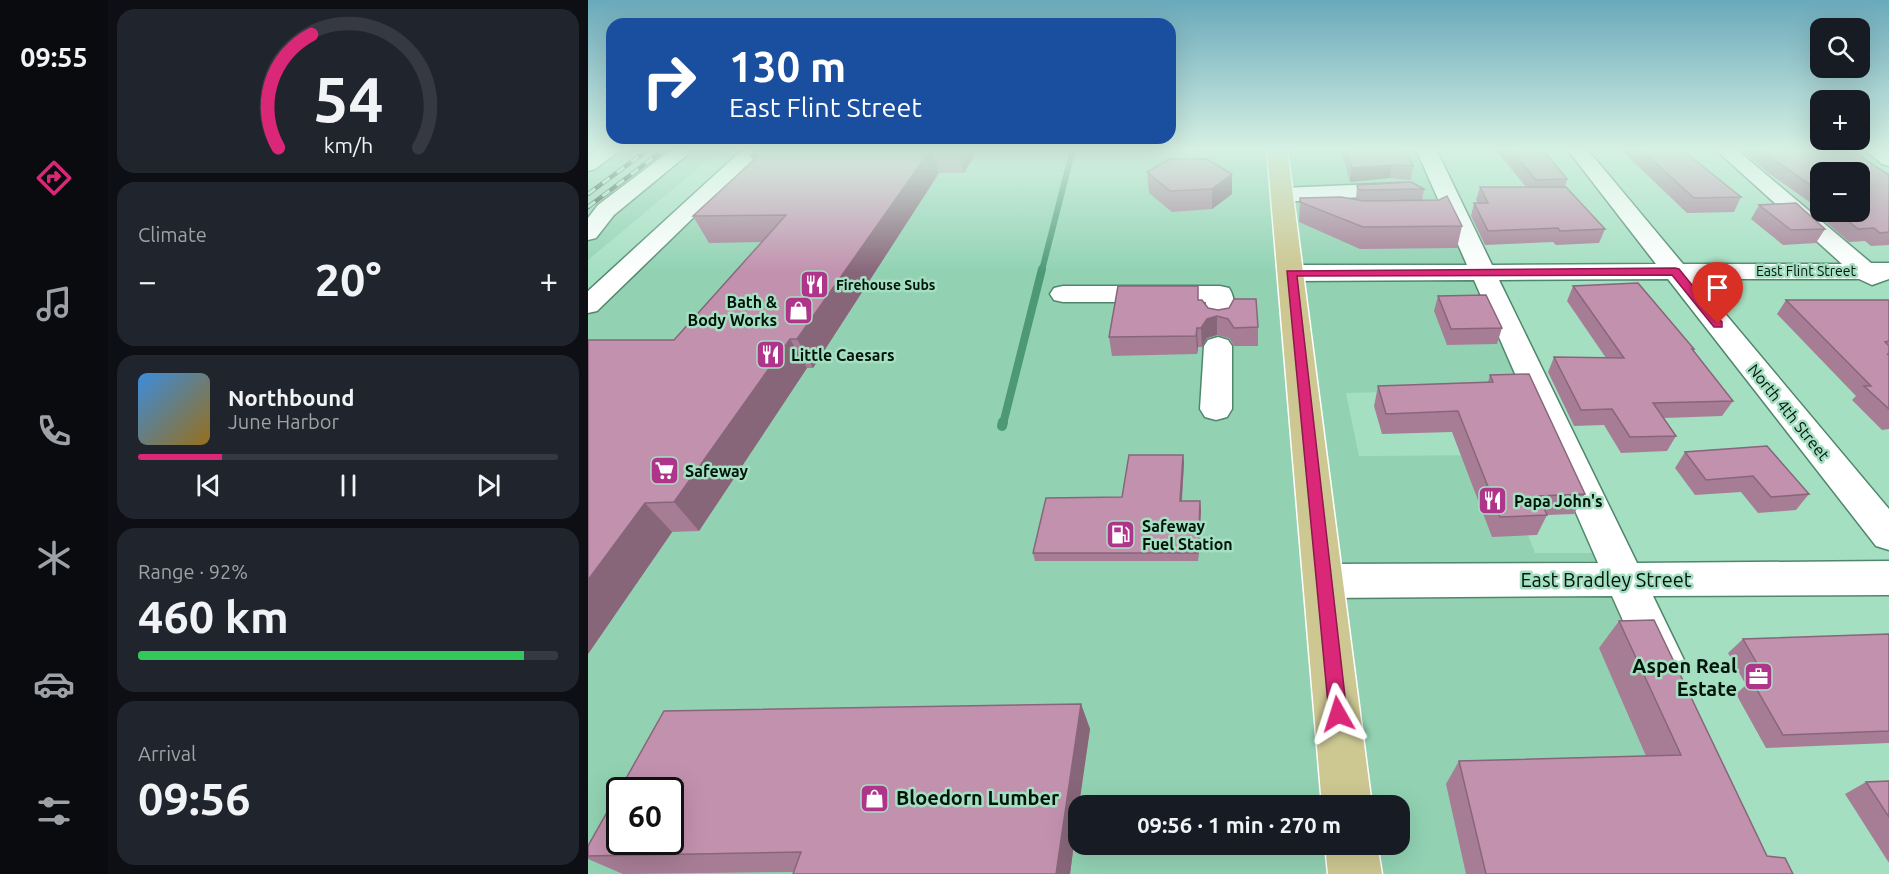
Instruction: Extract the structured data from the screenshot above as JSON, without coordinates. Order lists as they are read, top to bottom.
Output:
{
  "streets": {
    "street": ["East Flint Street", "North 4th Street", "East Bradley Street"]
  },
  "crossings": [
    ["East Flint Street", "North 4th Street"]
  ],
  "places": {
    "restaurant": ["Firehouse Subs", "Little Caesars", "Papa John's"],
    "shop": ["Bath & Body Works", "Bloedorn Lumber"],
    "supermarket": ["Safeway"],
    "fuel station": ["Safeway Fuel Station"],
    "office": ["Aspen Real Estate"]
  },
  "page": {
    "tabs": "09:55",
    "map_buttons": ["+", "−"],
    "turn": ["130 m", "East Flint Street"],
    "tile": [
      "Climate",
      ["Range · 92%", "460 km"],
      ["Arrival", "09:56"]
    ],
    "heat": ["−", "20°", "+"],
    "song": ["Northbound", "June Harbor"],
    "limit": "60",
    "trip": "09:56 · 1 min · 270 m",
    "gauge": ["54", "km/h"]
  }
}
